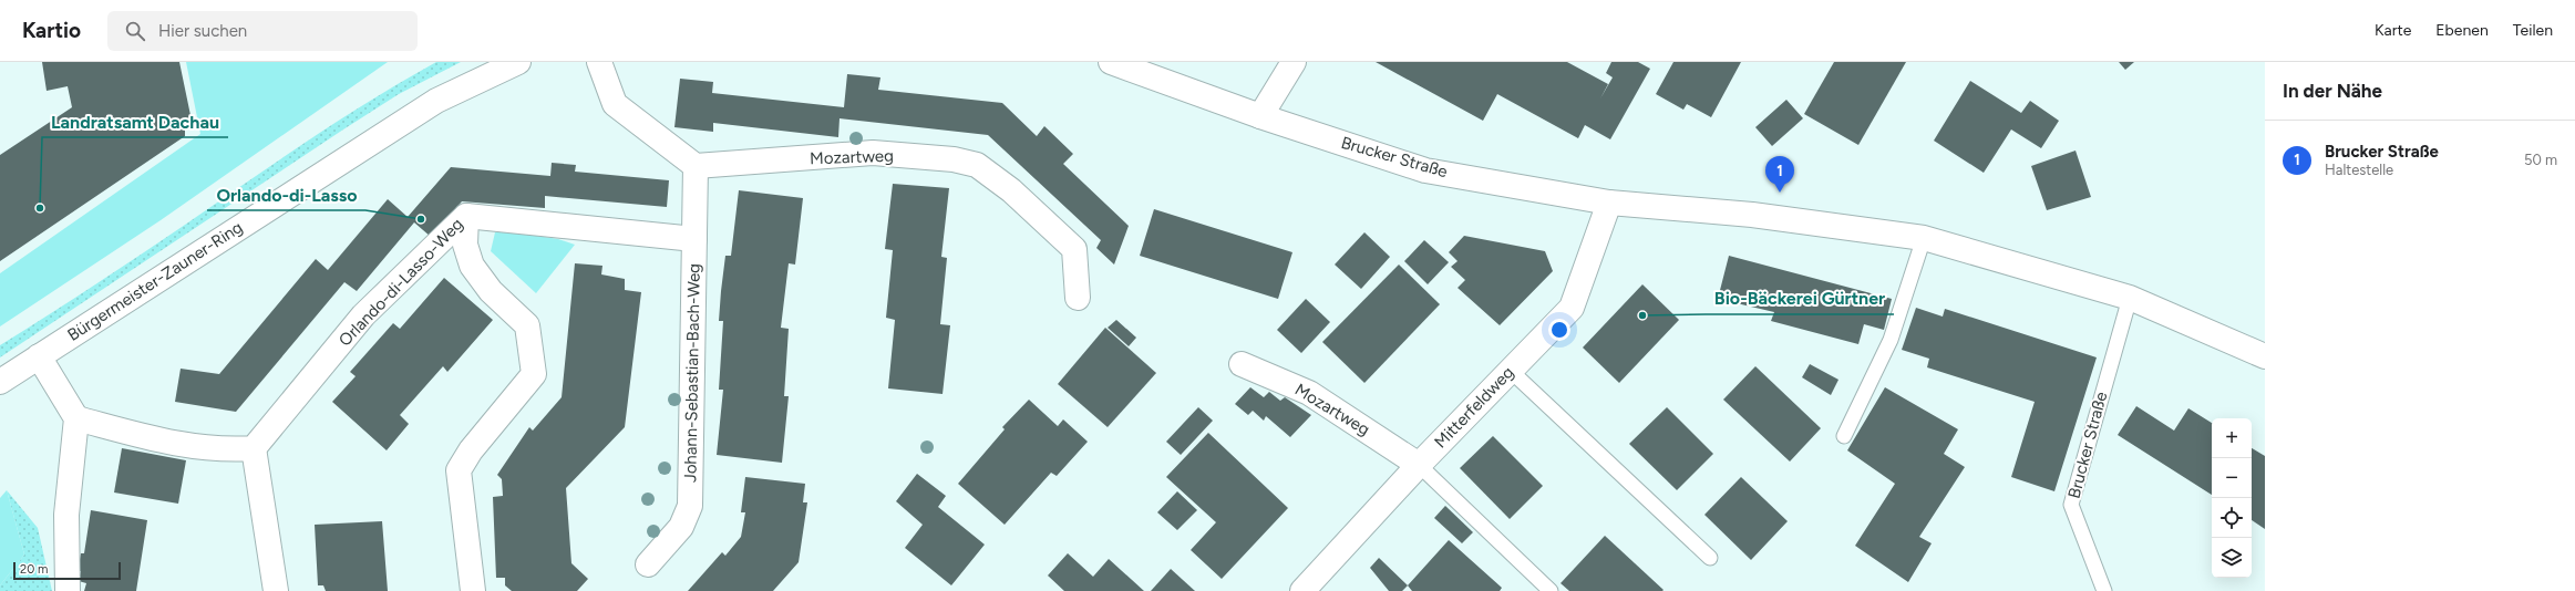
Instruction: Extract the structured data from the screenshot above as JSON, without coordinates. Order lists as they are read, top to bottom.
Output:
{
  "streets": {
    "street": [
      "Mozartweg",
      "Brucker Straße",
      "Bürgermeister-Zauner-Ring",
      "Orlando-di-Lasso-Weg",
      "Johann-Sebastian-Bach-Weg",
      "Mitterfeldweg"
    ]
  },
  "crossings": [
    ["Mozartweg", "Johann-Sebastian-Bach-Weg"],
    ["Mozartweg", "Mitterfeldweg"],
    ["Brucker Straße", "Mitterfeldweg"],
    ["Orlando-di-Lasso-Weg", "Johann-Sebastian-Bach-Weg"]
  ],
  "places": ["Landratsamt Dachau", "Orlando-di-Lasso", "Bio-Bäckerei Gürtner"],
  "scale_bar": "20 m",
  "page": {
    "header": "Kartio",
    "search": "Hier suchen",
    "nav": ["Karte", "Ebenen", "Teilen"],
    "heading": "In der Nähe",
    "list": [
      {
        "mark": "1",
        "name": "Brucker Straße",
        "note": "Haltestelle",
        "value": "50 m"
      }
    ],
    "pins": "1",
    "map_buttons": ["+", "−"],
    "scale": "20 m"
  }
}
